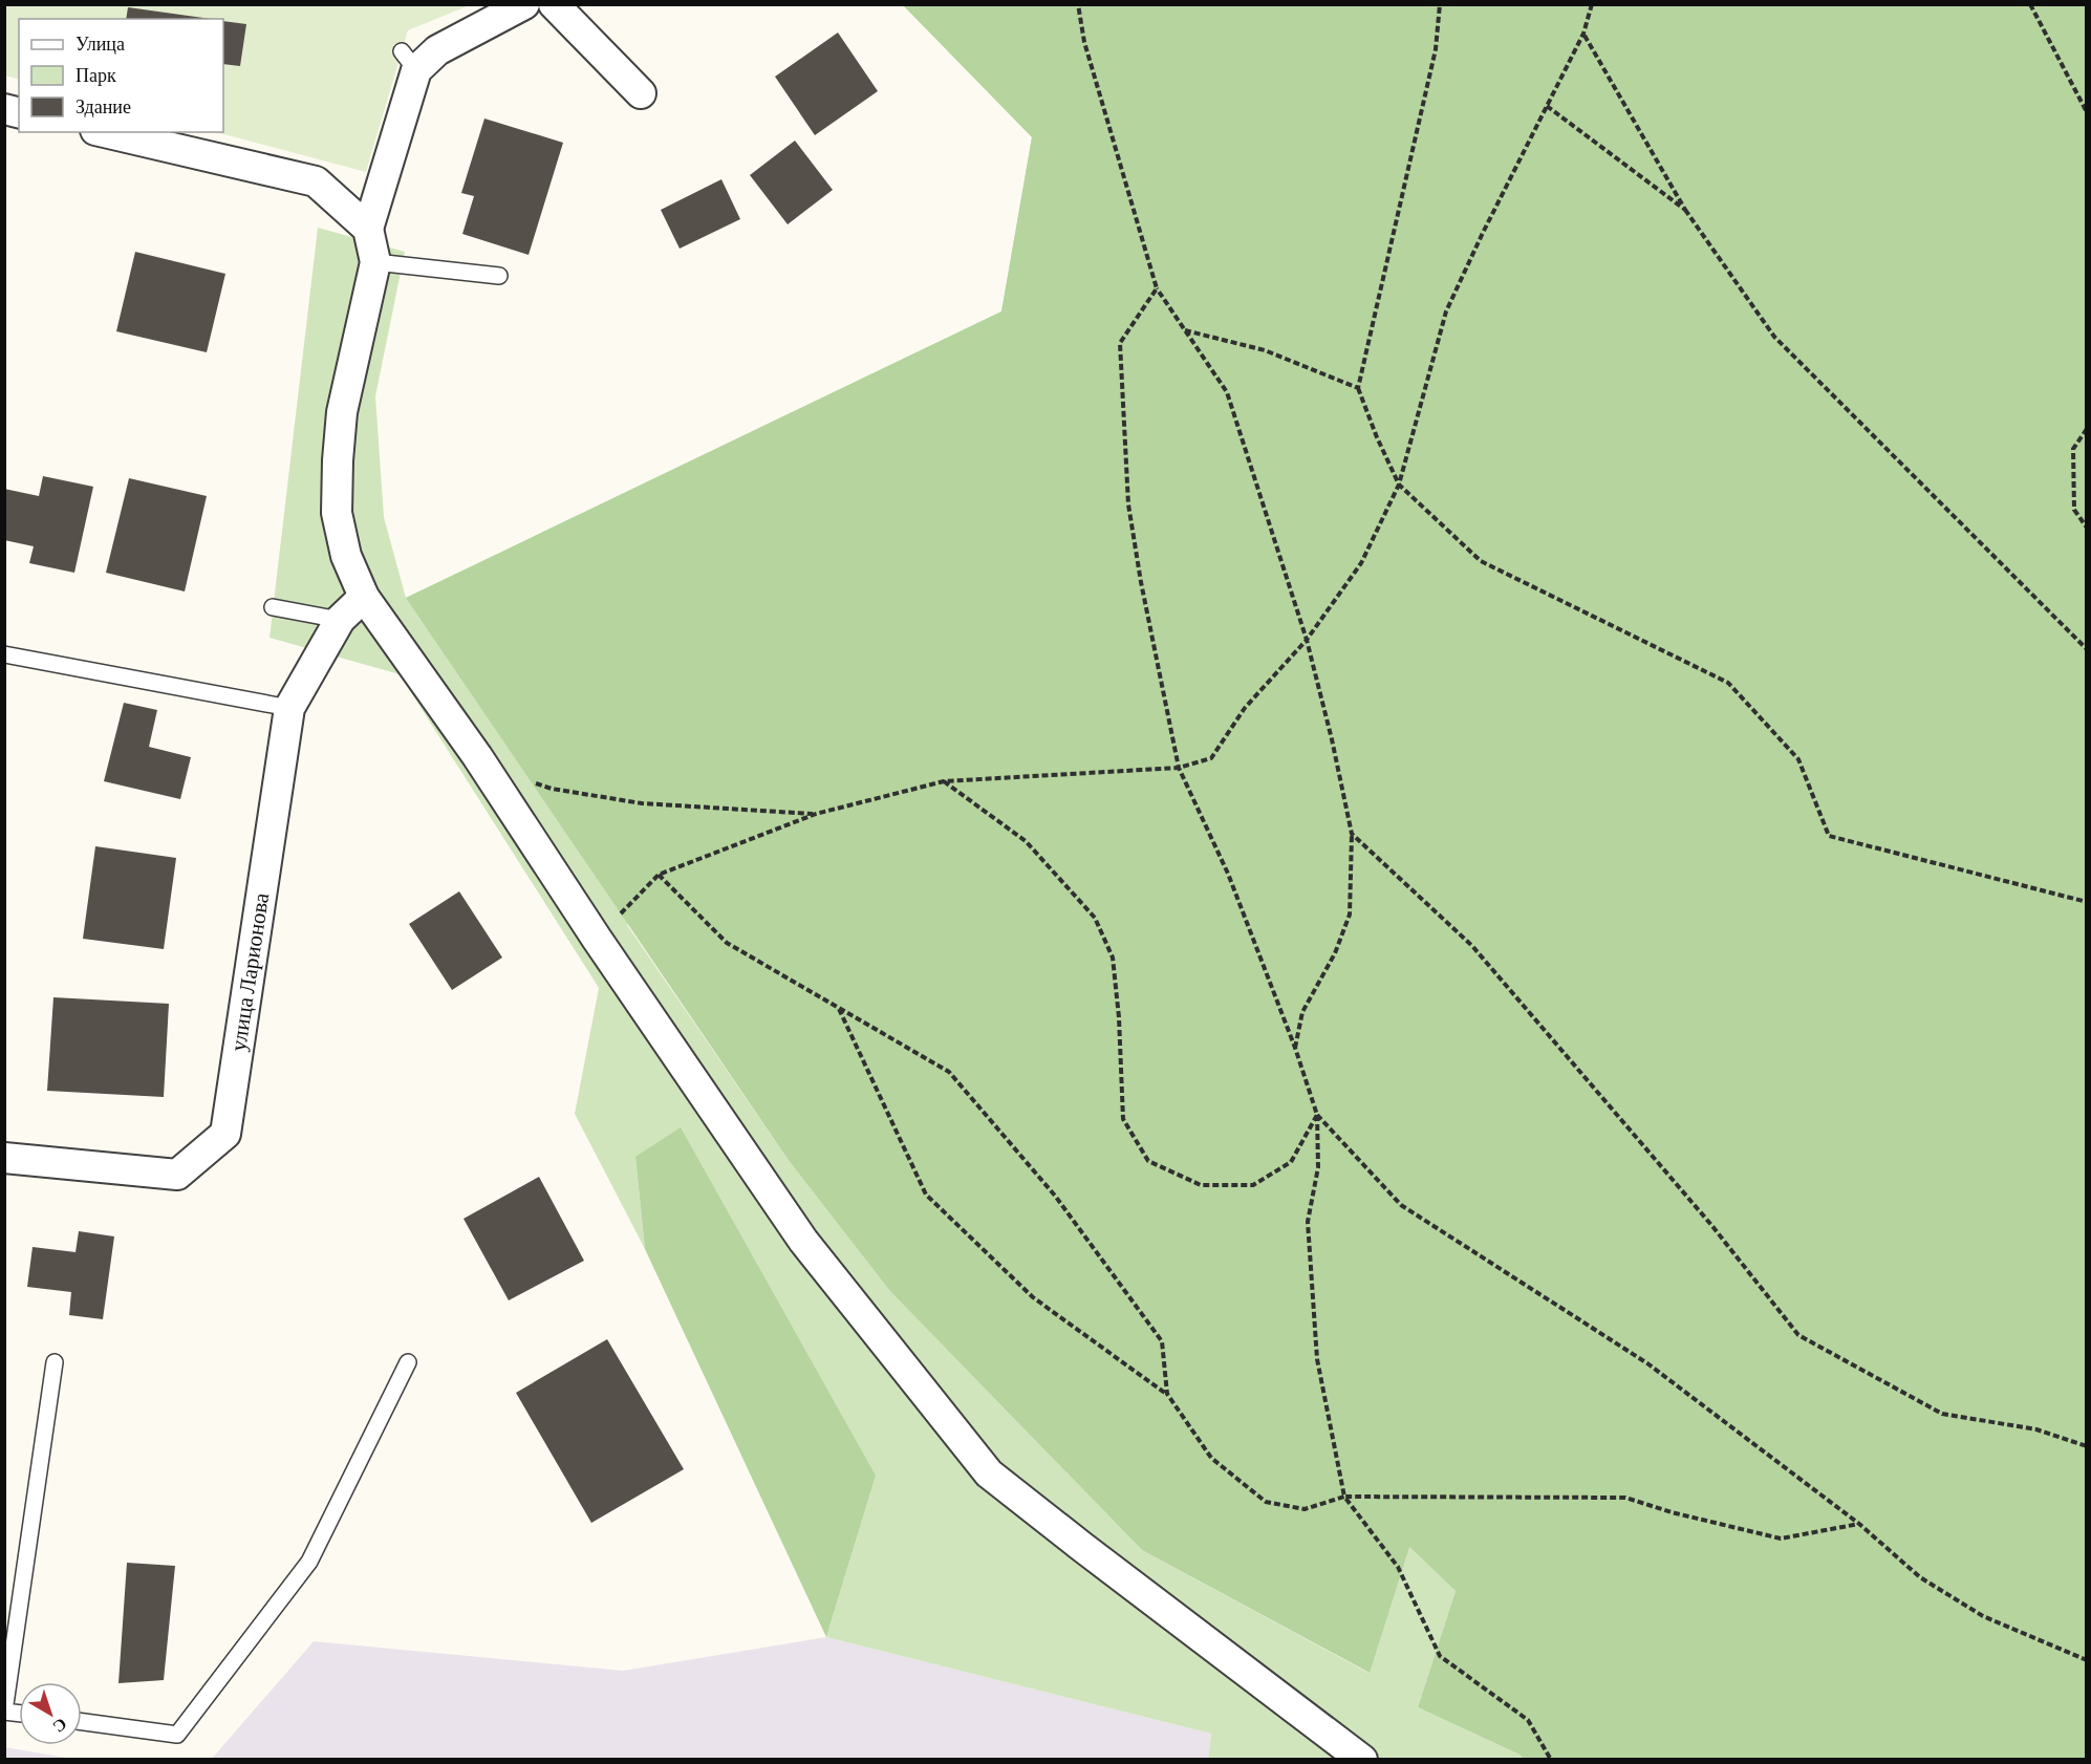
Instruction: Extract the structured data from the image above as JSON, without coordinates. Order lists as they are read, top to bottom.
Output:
{
  "streets": {
    "street": ["улица Ларионова"]
  },
  "legend": ["Улица", "Парк", "Здание"],
  "north": "bottom right"
}
